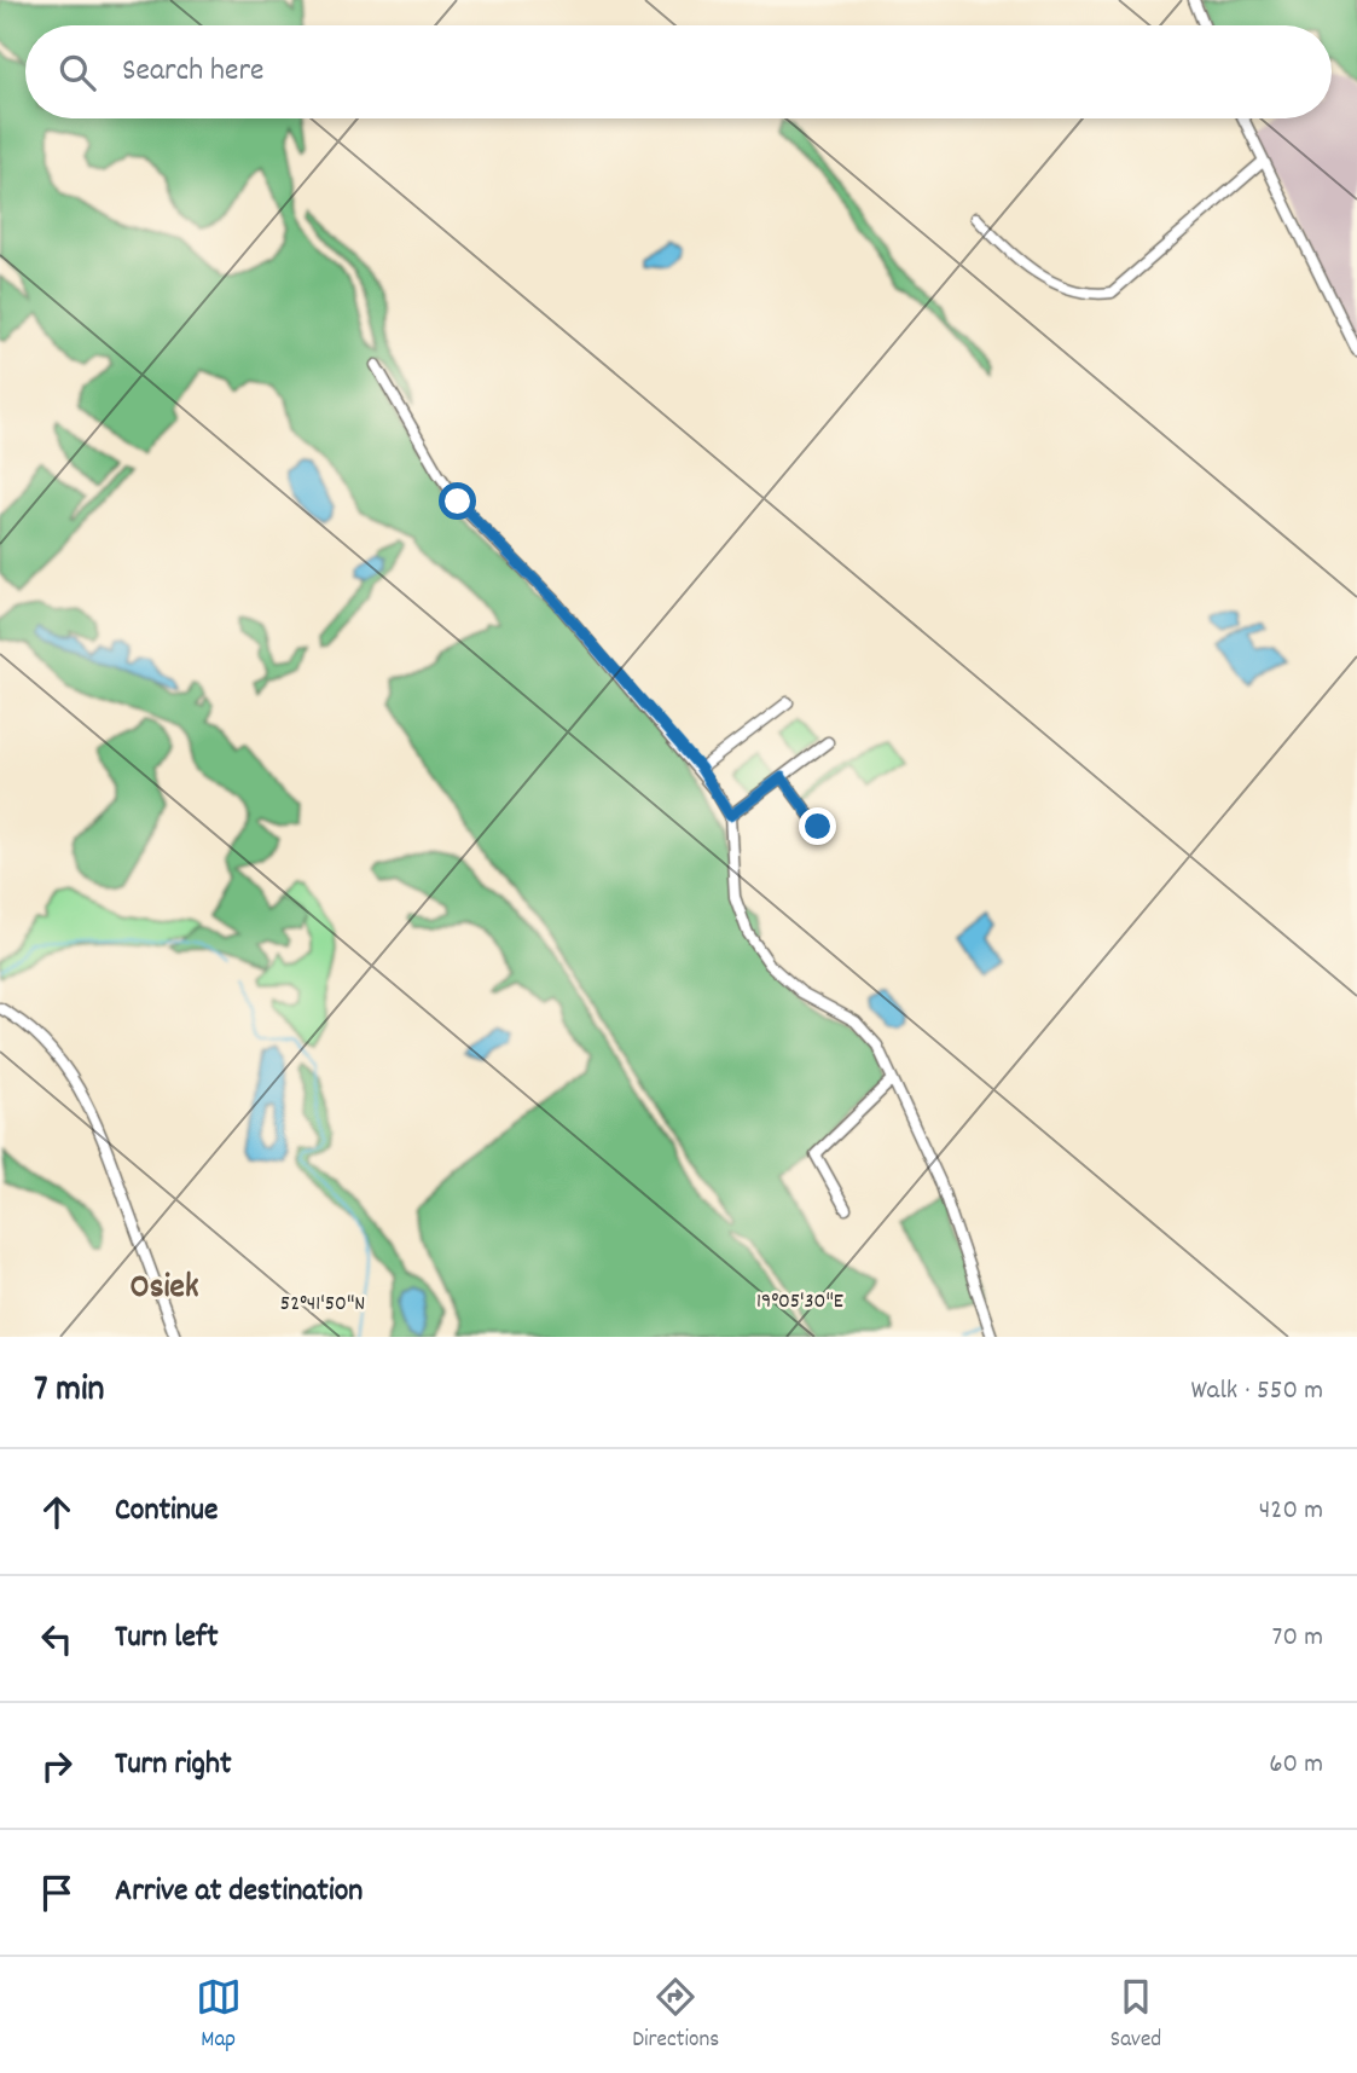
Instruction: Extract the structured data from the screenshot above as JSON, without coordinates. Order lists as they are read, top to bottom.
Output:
{
  "districts": ["Osiek"],
  "page": {
    "search": "Search here",
    "heading": ["7 min", "Walk · 550 m"],
    "list": [
      ["Continue", "420 m"],
      ["Turn left", "70 m"],
      ["Turn right", "60 m"],
      "Arrive at destination"
    ],
    "nav": ["Map", "Directions", "Saved"]
  },
  "coordinates": ["19°05'30\"E", "52°41'50\"N"]
}
